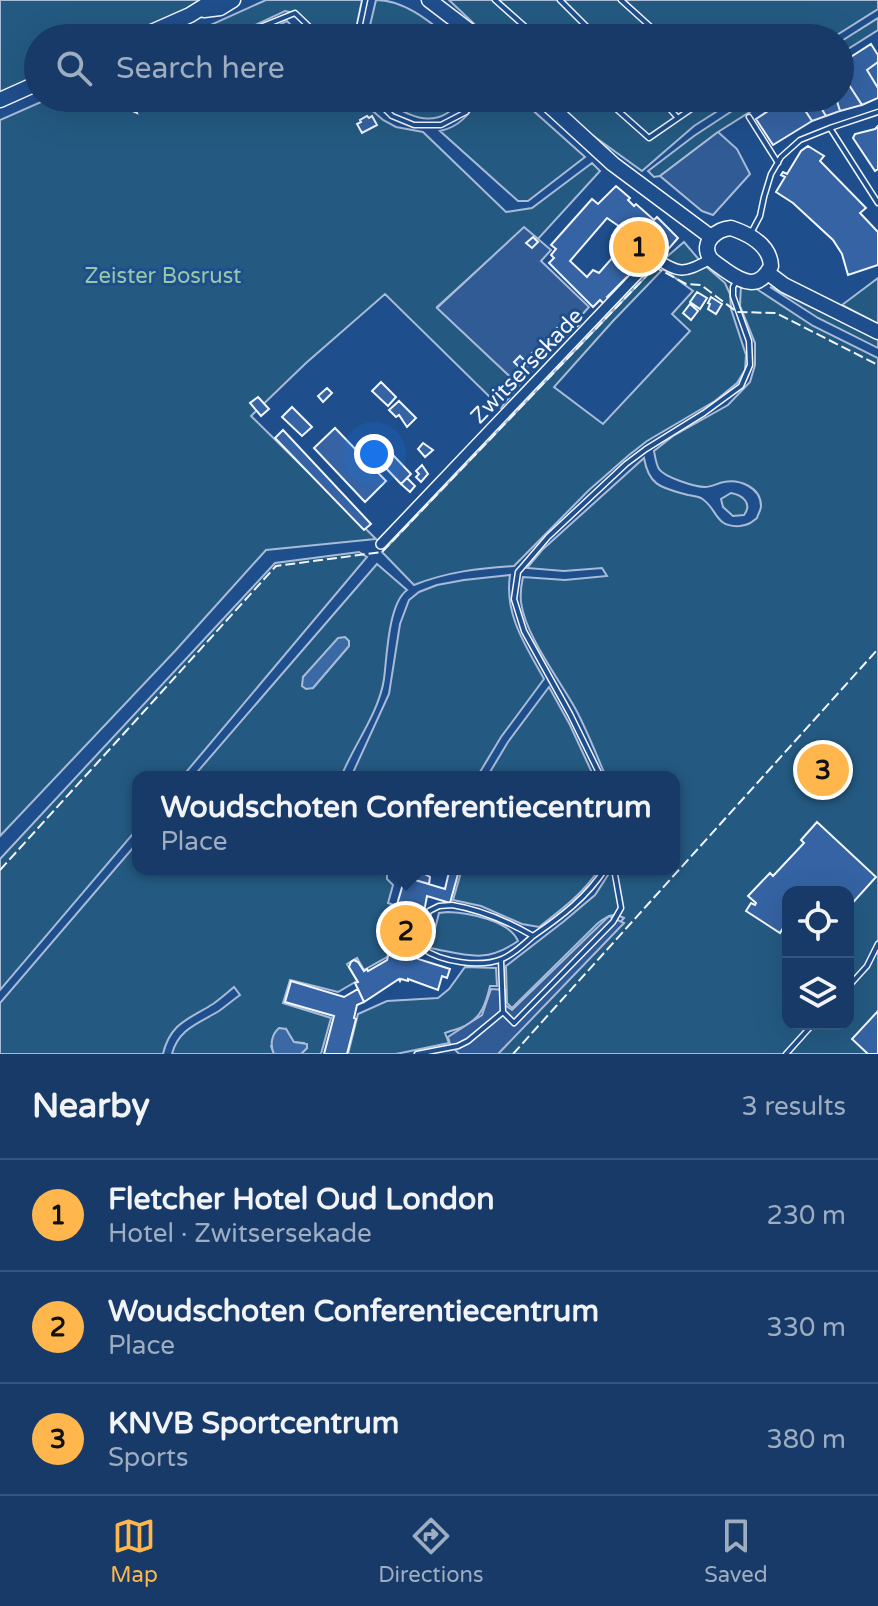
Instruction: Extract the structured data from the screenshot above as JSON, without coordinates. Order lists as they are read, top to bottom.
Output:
{
  "streets": {
    "street": ["Zwitsersekade"]
  },
  "parks": ["Zeister Bosrust"],
  "page": {
    "search": "Search here",
    "pins": ["1", "3", "2"],
    "popup": ["Woudschoten Conferentiecentrum", "Place"],
    "heading": ["Nearby", "3 results"],
    "list": [
      {
        "mark": "1",
        "name": "Fletcher Hotel Oud London",
        "note": "Hotel · Zwitsersekade",
        "value": "230 m"
      },
      {
        "mark": "2",
        "name": "Woudschoten Conferentiecentrum",
        "note": "Place",
        "value": "330 m"
      },
      {
        "mark": "3",
        "name": "KNVB Sportcentrum",
        "note": "Sports",
        "value": "380 m"
      }
    ],
    "nav": ["Map", "Directions", "Saved"]
  }
}
